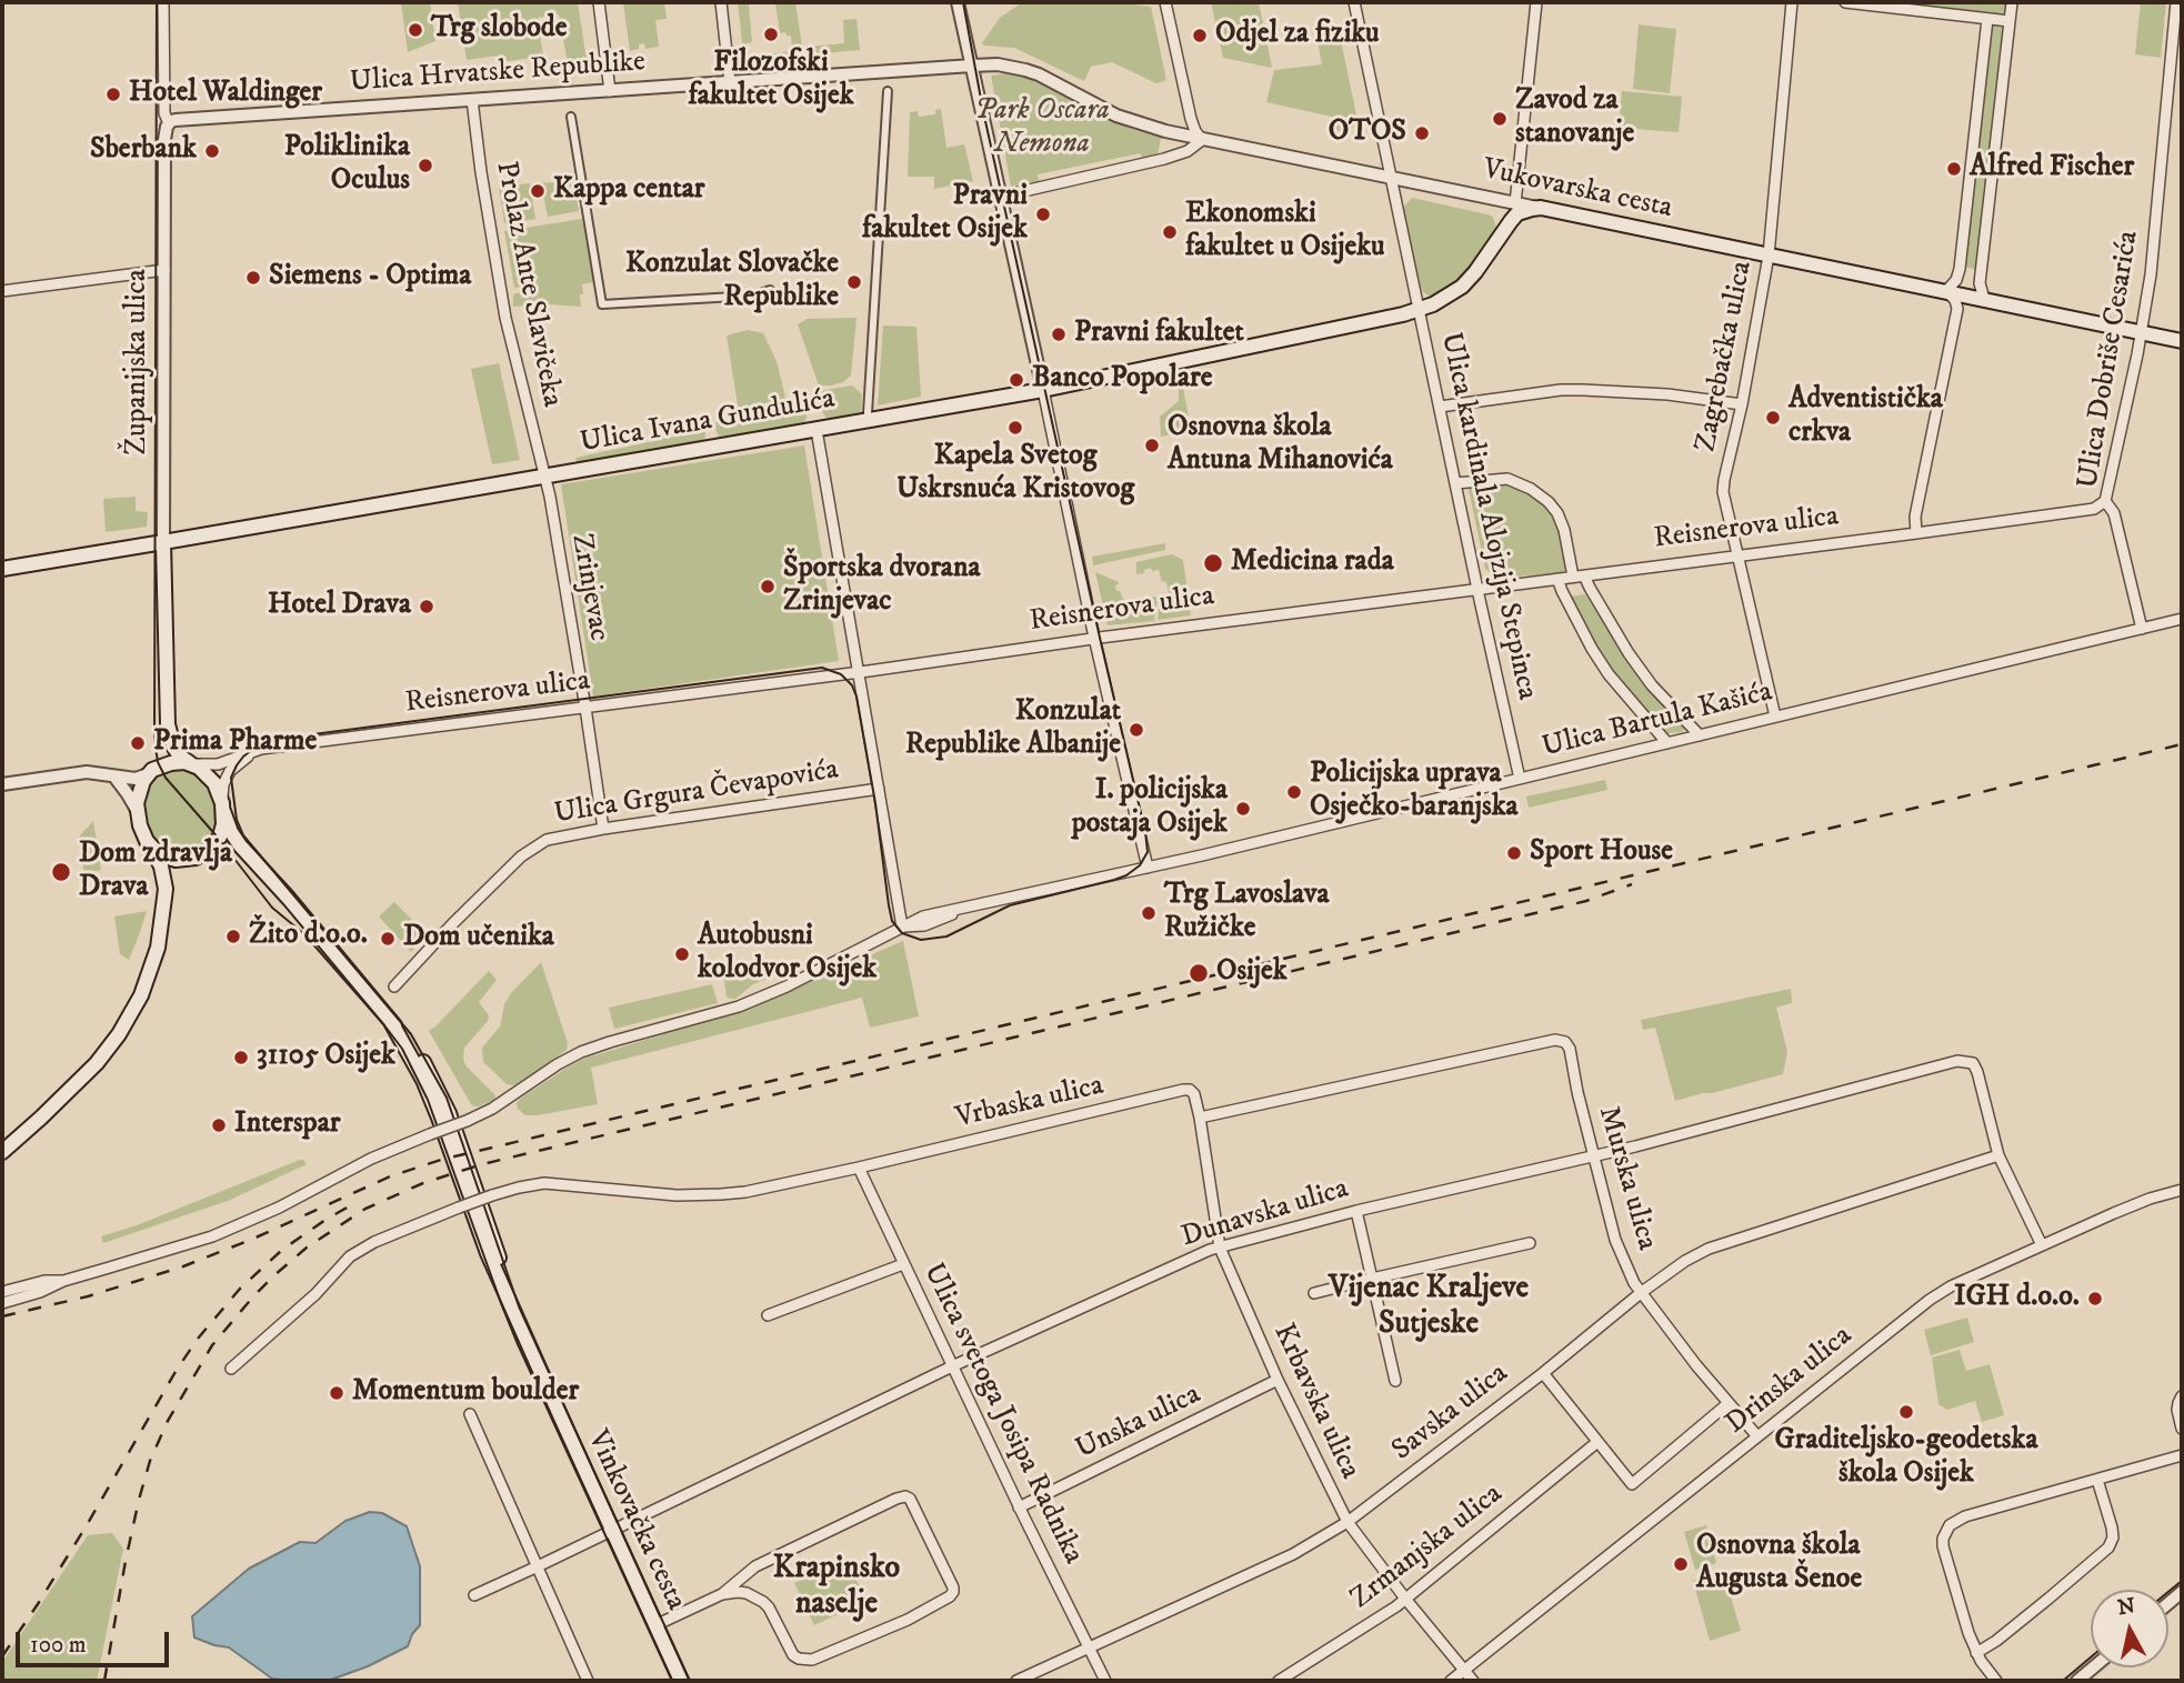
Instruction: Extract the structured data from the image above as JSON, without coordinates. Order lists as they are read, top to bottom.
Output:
{
  "streets": {
    "main road": [
      "Vukovarska cesta",
      "Županijska ulica",
      "Ulica Ivana Gundulića",
      "Vinkovačka cesta"
    ],
    "street": [
      "Ulica Hrvatske Republike",
      "Prolaz Ante Slavičeka",
      "Zagrebačka ulica",
      "Ulica Dobriše Cesarića",
      "Ulica kardinala Alojzija Stepinca",
      "Reisnerova ulica",
      "Zrinjevac",
      "Ulica Bartula Kašića",
      "Ulica Grgura Čevapovića",
      "Vrbaska ulica",
      "Murska ulica",
      "Dunavska ulica",
      "Drinska ulica",
      "Krbavska ulica",
      "Savska ulica",
      "Ulica svetoga Josipa Radnika",
      "Unska ulica",
      "Zrmanjska ulica"
    ]
  },
  "crossings": [
    ["Ulica Hrvatske Republike", "Vukovarska cesta"],
    ["Ulica Hrvatske Republike", "Prolaz Ante Slavičeka"],
    ["Ulica Hrvatske Republike", "Županijska ulica"],
    ["Vukovarska cesta", "Zagrebačka ulica"],
    ["Vukovarska cesta", "Ulica Dobriše Cesarića"],
    ["Vukovarska cesta", "Ulica Ivana Gundulića"],
    ["Vukovarska cesta", "Ulica kardinala Alojzija Stepinca"],
    ["Prolaz Ante Slavičeka", "Ulica Ivana Gundulića"],
    ["Prolaz Ante Slavičeka", "Zrinjevac"],
    ["Zagrebačka ulica", "Reisnerova ulica"],
    ["Zagrebačka ulica", "Ulica Bartula Kašića"],
    ["Ulica Dobriše Cesarića", "Reisnerova ulica"],
    ["Ulica Dobriše Cesarića", "Ulica Bartula Kašića"],
    ["Županijska ulica", "Ulica Ivana Gundulića"],
    ["Županijska ulica", "Reisnerova ulica"],
    ["Županijska ulica", "Vinkovačka cesta"],
    ["Ulica Ivana Gundulića", "Ulica kardinala Alojzija Stepinca"],
    ["Ulica Ivana Gundulića", "Zrinjevac"],
    ["Ulica kardinala Alojzija Stepinca", "Reisnerova ulica"],
    ["Ulica kardinala Alojzija Stepinca", "Ulica Bartula Kašića"],
    ["Reisnerova ulica", "Zrinjevac"],
    ["Reisnerova ulica", "Vinkovačka cesta"],
    ["Zrinjevac", "Ulica Grgura Čevapovića"],
    ["Vrbaska ulica", "Murska ulica"],
    ["Vrbaska ulica", "Krbavska ulica"],
    ["Vrbaska ulica", "Ulica svetoga Josipa Radnika"],
    ["Murska ulica", "Dunavska ulica"],
    ["Murska ulica", "Drinska ulica"],
    ["Murska ulica", "Krbavska ulica"],
    ["Murska ulica", "Savska ulica"],
    ["Dunavska ulica", "Krbavska ulica"],
    ["Dunavska ulica", "Savska ulica"],
    ["Dunavska ulica", "Ulica svetoga Josipa Radnika"],
    ["Dunavska ulica", "Vinkovačka cesta"],
    ["Drinska ulica", "Krbavska ulica"],
    ["Krbavska ulica", "Savska ulica"],
    ["Krbavska ulica", "Unska ulica"],
    ["Krbavska ulica", "Zrmanjska ulica"],
    ["Savska ulica", "Ulica svetoga Josipa Radnika"],
    ["Ulica svetoga Josipa Radnika", "Unska ulica"]
  ],
  "districts": ["Vijenac Kraljeve Sutjeske", "Krapinsko naselje"],
  "parks": ["Park Oscara Nemona"],
  "places": [
    "Trg slobode",
    "Filozofski fakultet Osijek",
    "Odjel za fiziku",
    "Hotel Waldinger",
    "Zavod za stanovanje",
    "OTOS",
    "Sberbank",
    "Poliklinika Oculus",
    "Alfred Fischer",
    "Kappa centar",
    "Pravni fakultet Osijek",
    "Ekonomski fakultet u Osijeku",
    "Siemens - Optima",
    "Konzulat Slovačke Republike",
    "Pravni fakultet",
    "Banco Popolare",
    "Adventistička crkva",
    "Kapela Svetog Uskrsnuća Kristovog",
    "Osnovna škola Antuna Mihanovića",
    "Medicina rada",
    "Športska dvorana Zrinjevac",
    "Hotel Drava",
    "Konzulat Republike Albanije",
    "Prima Pharme",
    "Policijska uprava Osječko-baranjska",
    "I. policijska postaja Osijek",
    "Sport House",
    "Dom zdravlja Drava",
    "Trg Lavoslava Ružičke",
    "Žito d.o.o.",
    "Dom učenika",
    "Autobusni kolodvor Osijek",
    "Osijek",
    "31105 Osijek",
    "Interspar",
    "IGH d.o.o.",
    "Momentum boulder",
    "Graditeljsko-geodetska škola Osijek",
    "Osnovna škola Augusta Šenoe"
  ],
  "scale_bar": "100 m",
  "north": "top"
}
